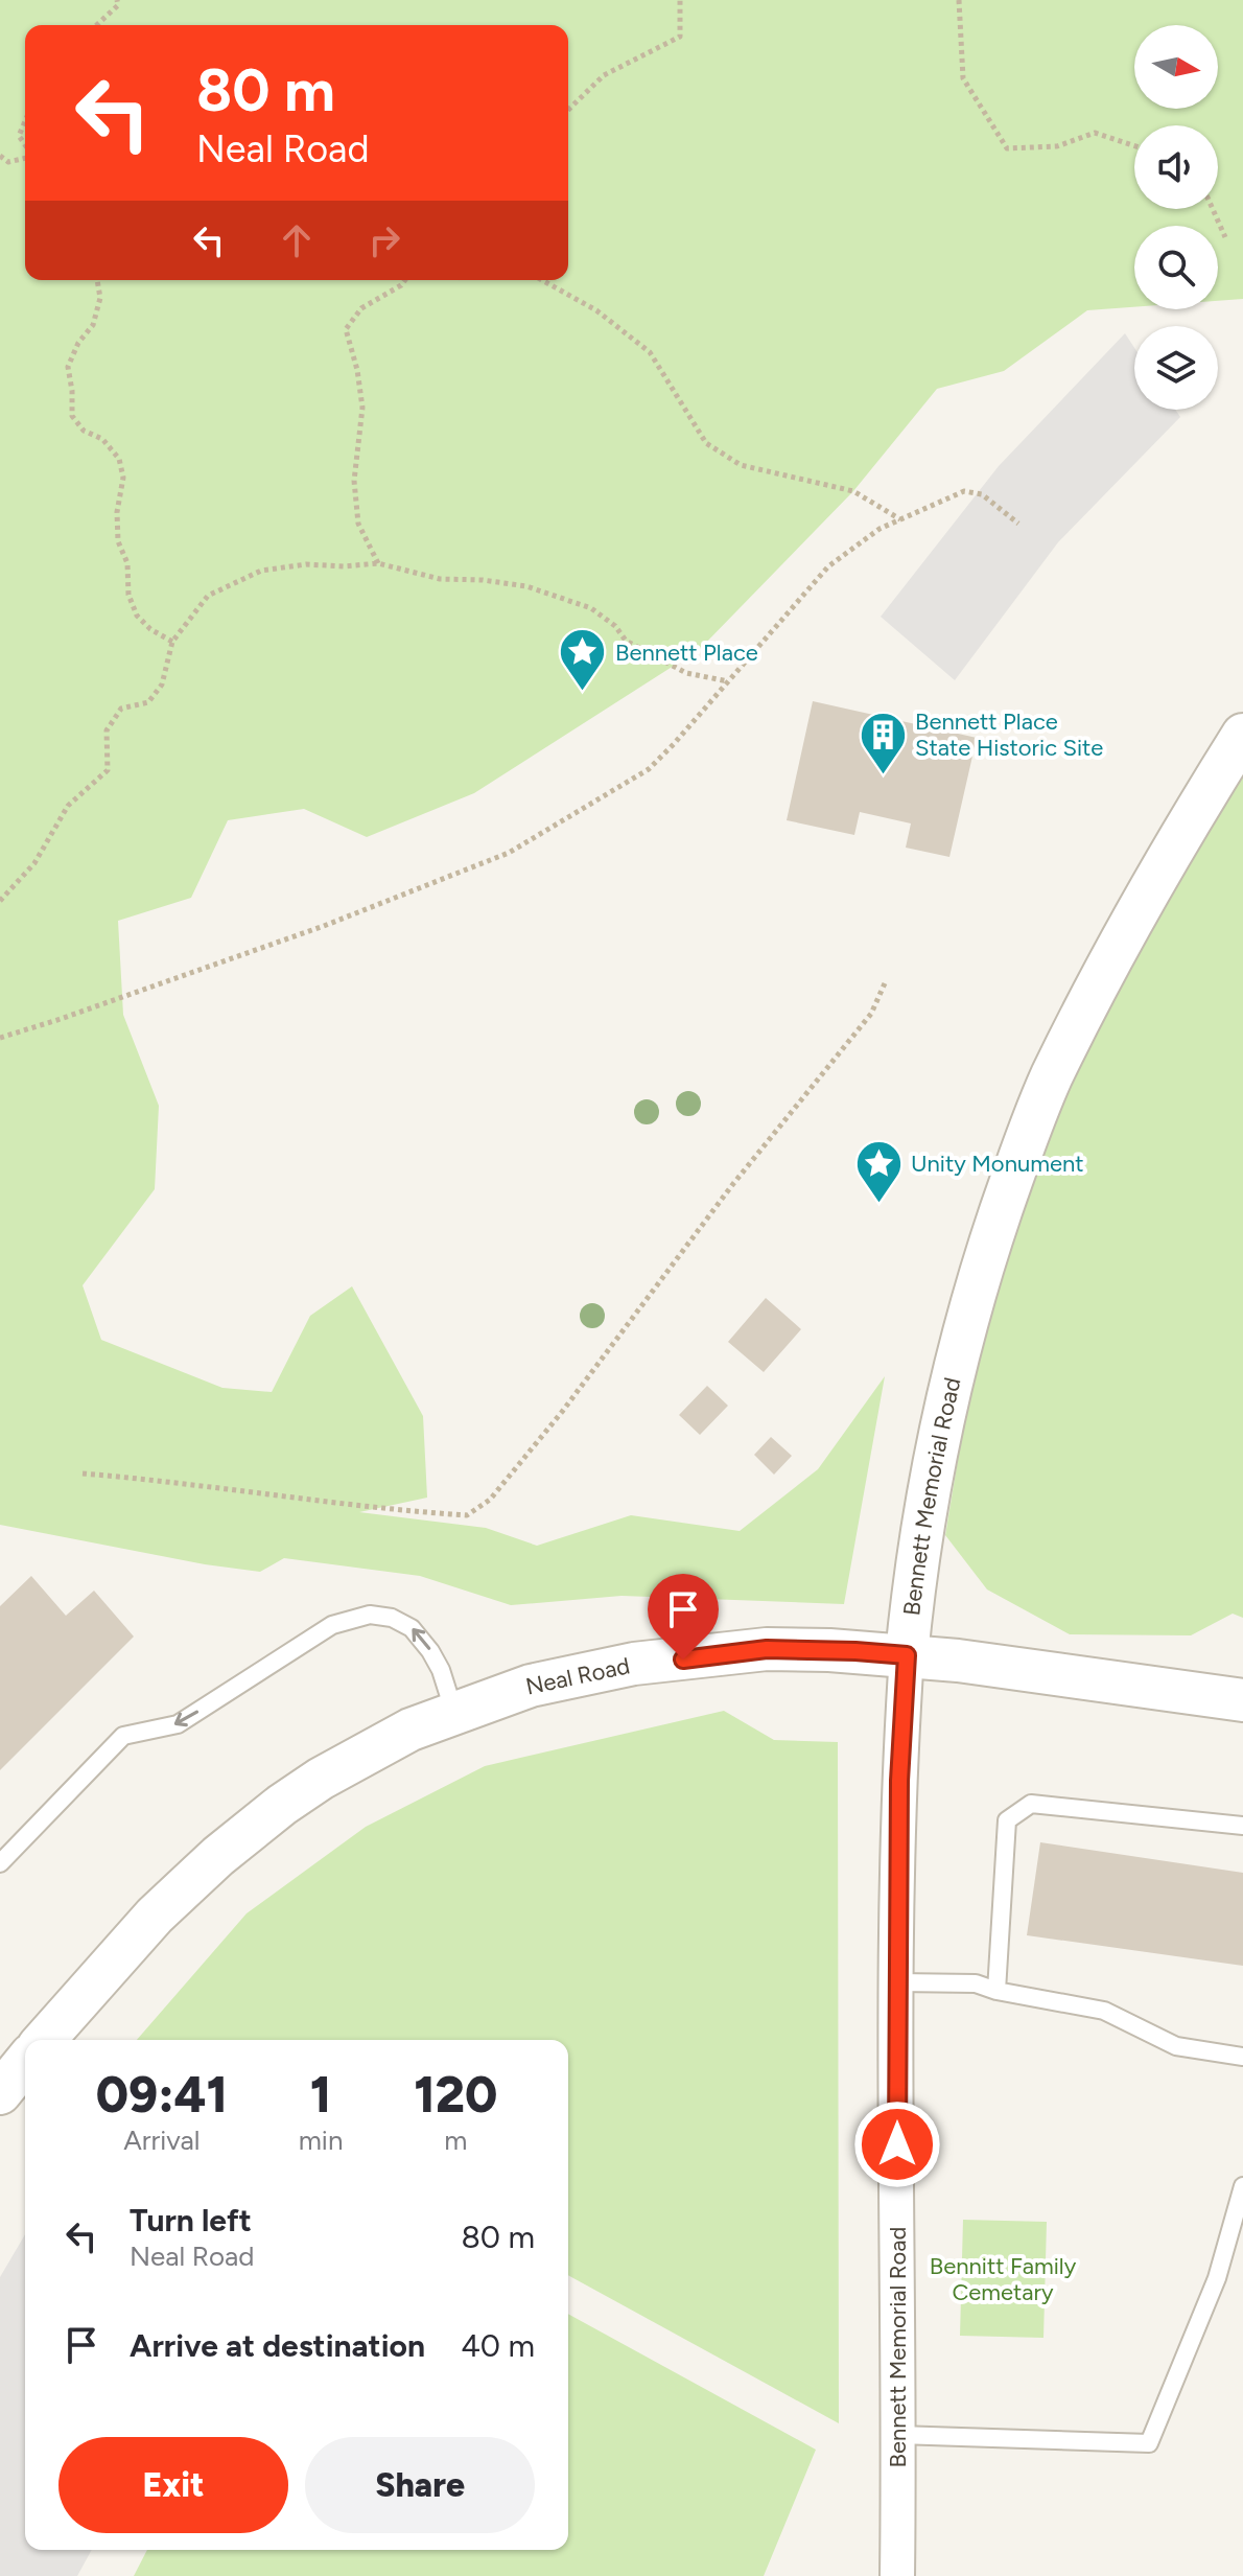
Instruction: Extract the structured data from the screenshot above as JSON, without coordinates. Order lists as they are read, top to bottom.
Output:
{
  "streets": {
    "street": ["Bennett Memorial Road", "Neal Road"]
  },
  "crossings": [
    ["Bennett Memorial Road", "Neal Road"]
  ],
  "parks": ["Bennitt Family Cemetary"],
  "places": {
    "place": ["Bennett Place", "Unity Monument"],
    "building": ["Bennett Place State Historic Site"]
  },
  "north": "right",
  "page": {
    "turn": ["80 m", "Neal Road"],
    "eta": [
      "09:41",
      "Arrival",
      "1",
      "min",
      "120",
      "m"
    ],
    "list": [
      {
        "name": "Turn left",
        "note": "Neal Road",
        "value": "80 m"
      },
      {
        "name": "Arrive at destination",
        "value": "40 m"
      }
    ],
    "buttons": ["Exit", "Share"]
  }
}
